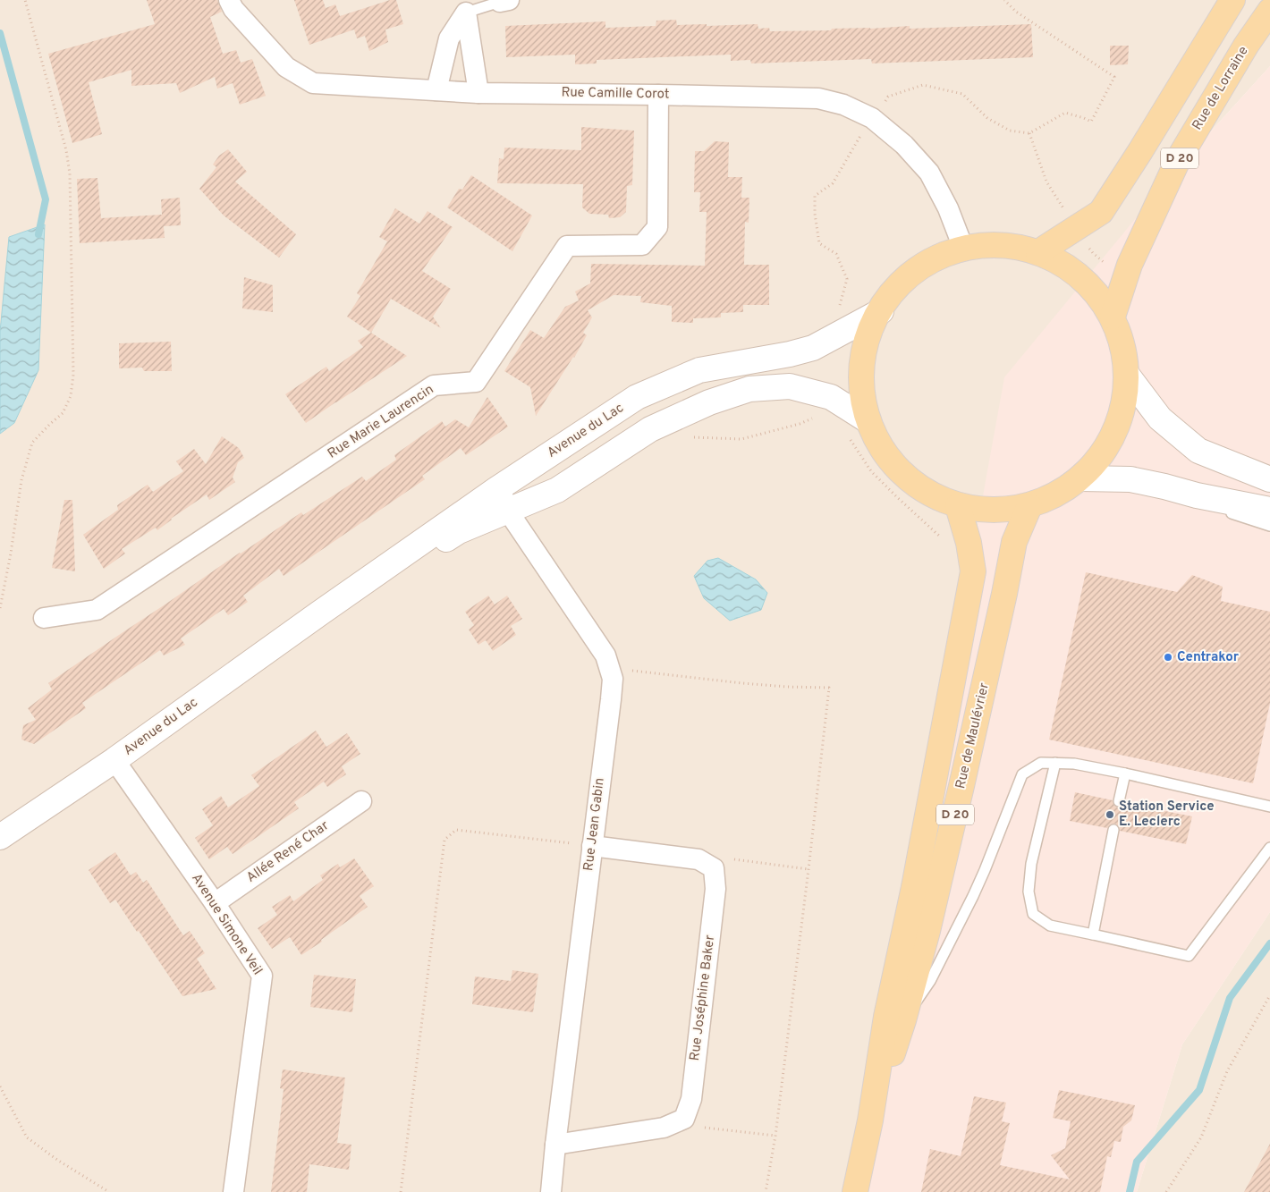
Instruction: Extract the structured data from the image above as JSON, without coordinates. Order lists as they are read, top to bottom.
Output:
{
  "streets": {
    "main road": ["Rue de Lorraine", "D 20", "Rue de Maulévrier"],
    "street": [
      "Rue Camille Corot",
      "Rue Marie Laurencin",
      "Avenue du Lac",
      "Rue Jean Gabin",
      "Allée René Char",
      "Avenue Simone Veil",
      "Rue Joséphine Baker"
    ]
  },
  "crossings": [
    ["Rue Camille Corot", "Rue Marie Laurencin"],
    ["Avenue du Lac", "Rue Jean Gabin"],
    ["Avenue du Lac", "Avenue Simone Veil"],
    ["Allée René Char", "Avenue Simone Veil"]
  ],
  "places": ["Centrakor", "Station Service E. Leclerc"]
}
